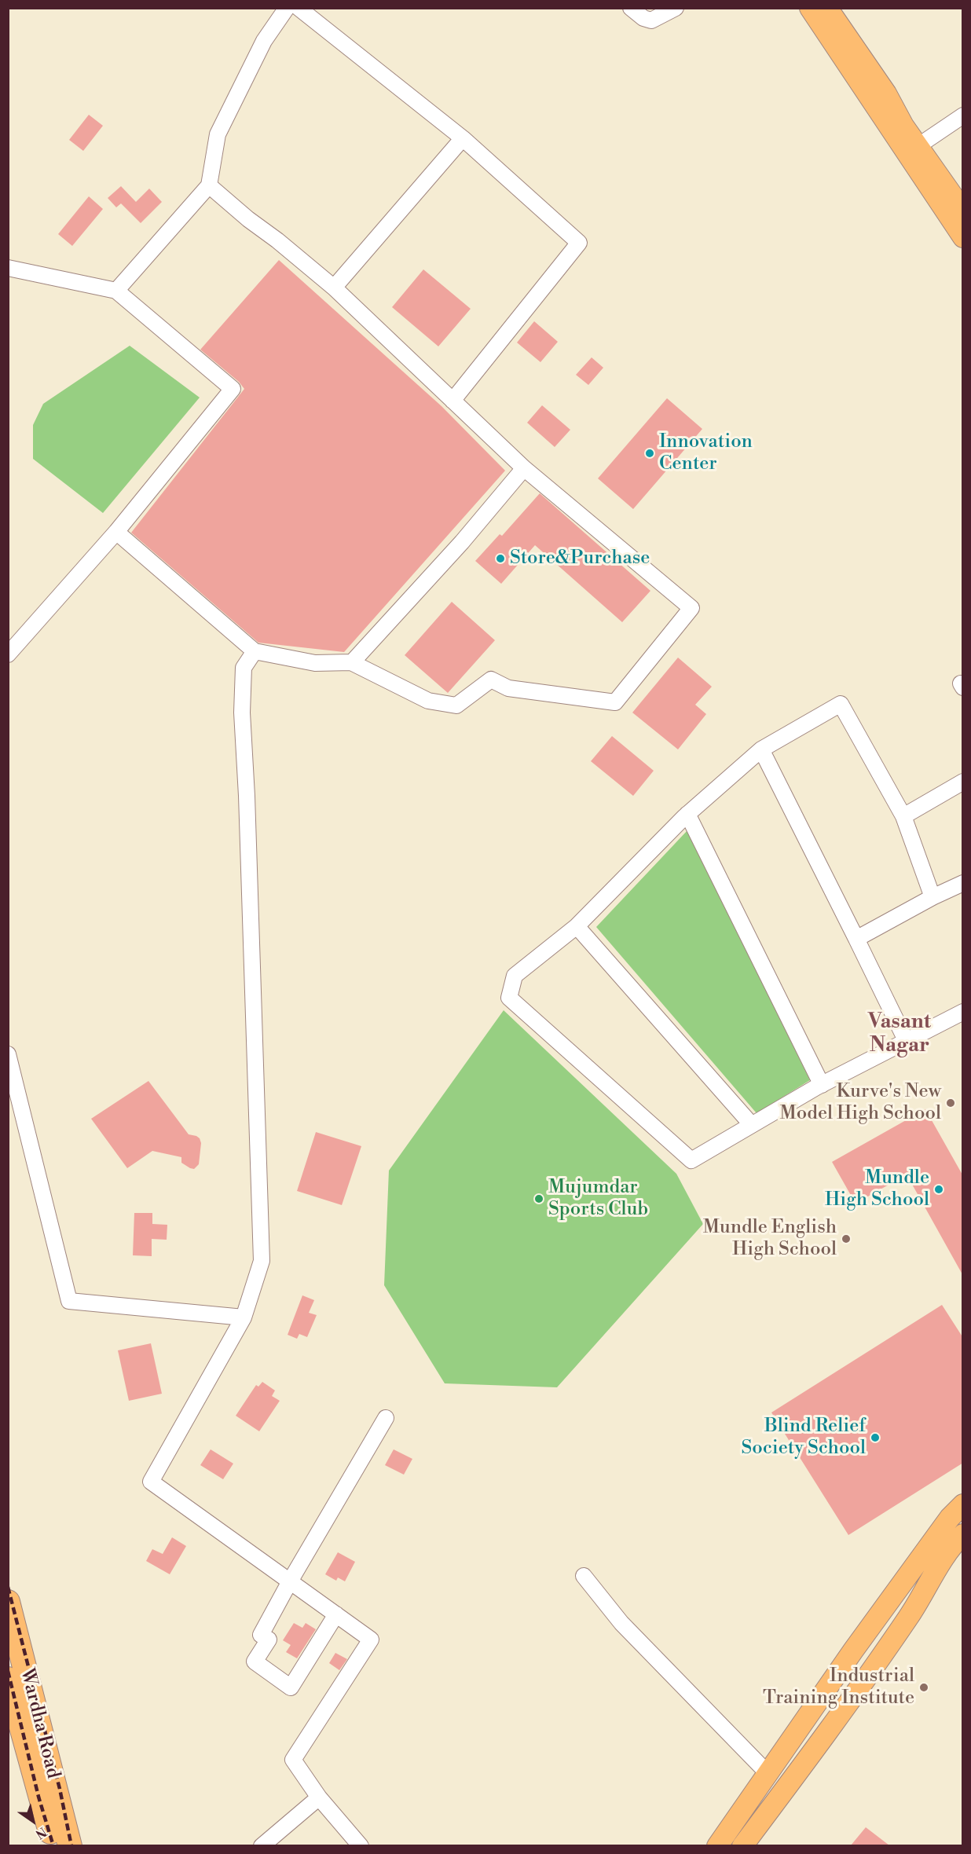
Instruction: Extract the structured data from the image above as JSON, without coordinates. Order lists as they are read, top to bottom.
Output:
{
  "streets": {
    "highway": ["Wardha Road"]
  },
  "districts": ["Vasant Nagar"],
  "places": [
    "Innovation Center",
    "Store&Purchase",
    "Kurve's New Model High School",
    "Mundle High School",
    "Mujumdar Sports Club",
    "Mundle English High School",
    "Blind Relief Society School",
    "Industrial Training Institute"
  ],
  "north": "bottom right"
}
